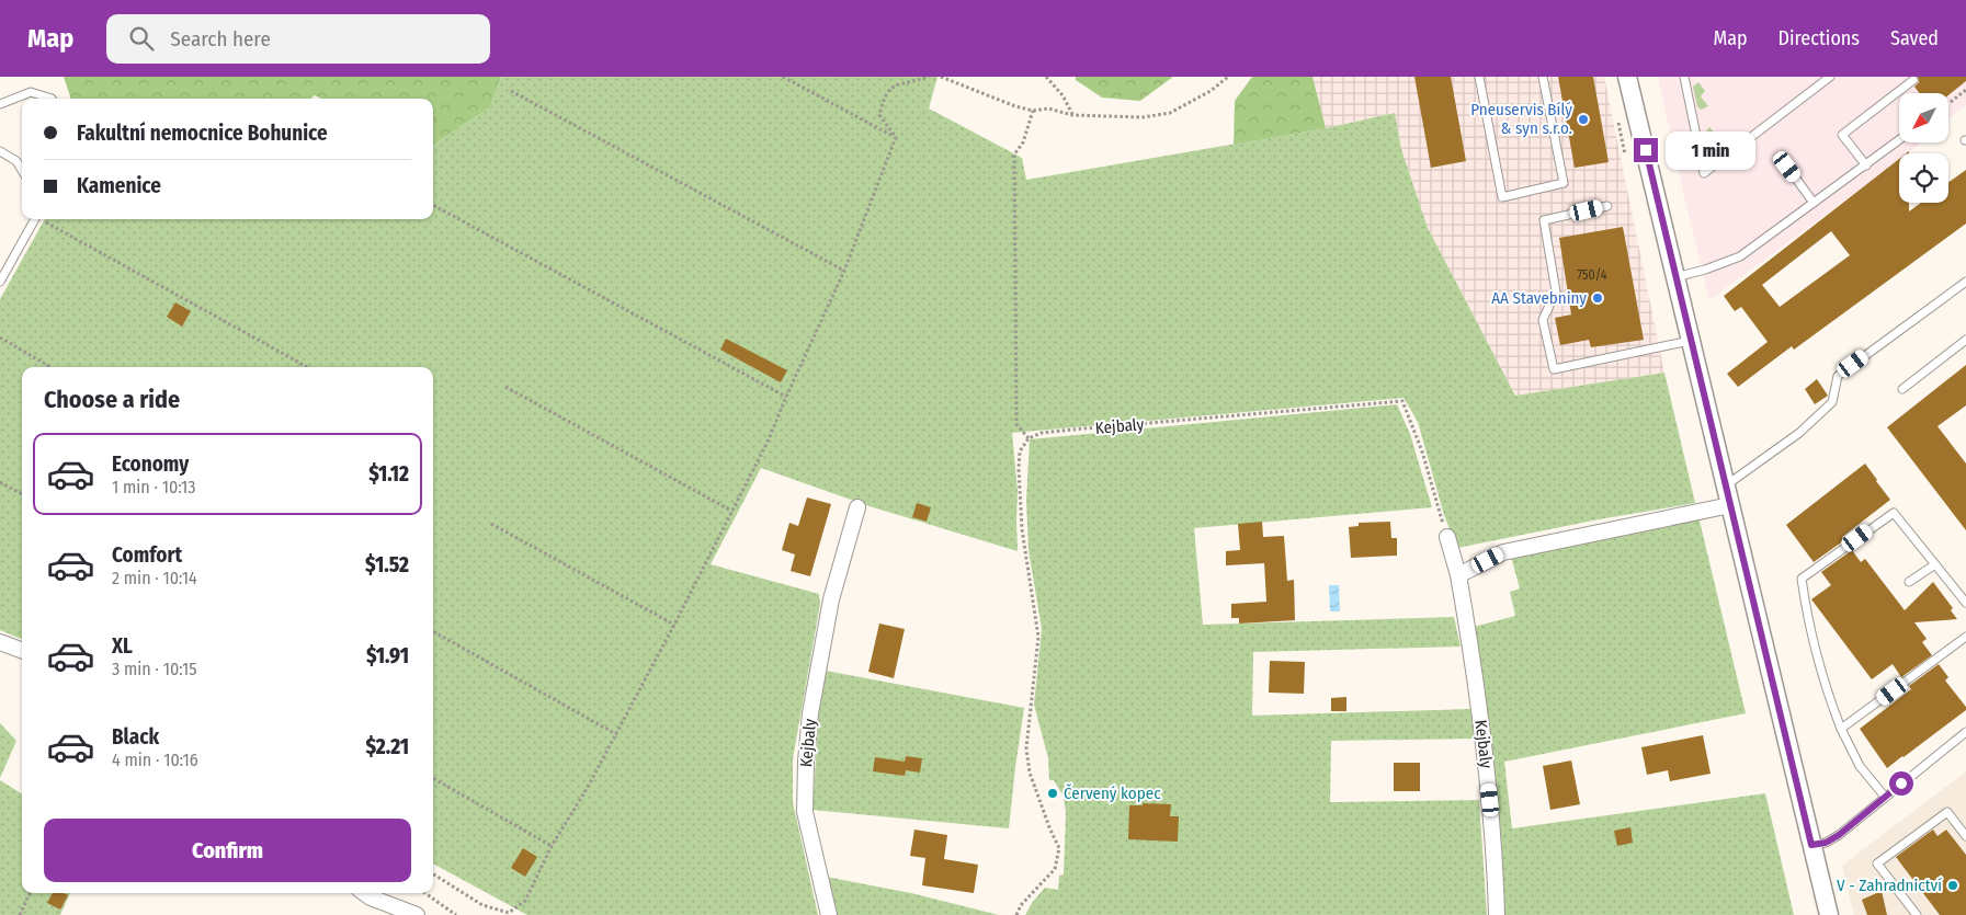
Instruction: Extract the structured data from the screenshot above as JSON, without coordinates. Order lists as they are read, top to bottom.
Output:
{
  "streets": {
    "street": ["Kejbaly"]
  },
  "places": [
    "Pneuservis Bílý & syn s.r.o.",
    "AA Stavebniny",
    "Červený kopec",
    "V - Zahradnictví"
  ],
  "house_numbers": ["750/4"],
  "north": "bottom left",
  "page": {
    "header": "Map",
    "search": "Search here",
    "nav": ["Map", "Directions", "Saved"],
    "banner": ["Fakultní nemocnice Bohunice", "Kamenice"],
    "bubble": "1 min",
    "heading": "Choose a ride",
    "list": [
      {
        "name": "Economy",
        "note": "1 min · 10:13",
        "value": "$1.12"
      },
      {
        "name": "Comfort",
        "note": "2 min · 10:14",
        "value": "$1.52"
      },
      {
        "name": "XL",
        "note": "3 min · 10:15",
        "value": "$1.91"
      },
      {
        "name": "Black",
        "note": "4 min · 10:16",
        "value": "$2.21"
      }
    ],
    "buttons": "Confirm"
  }
}
